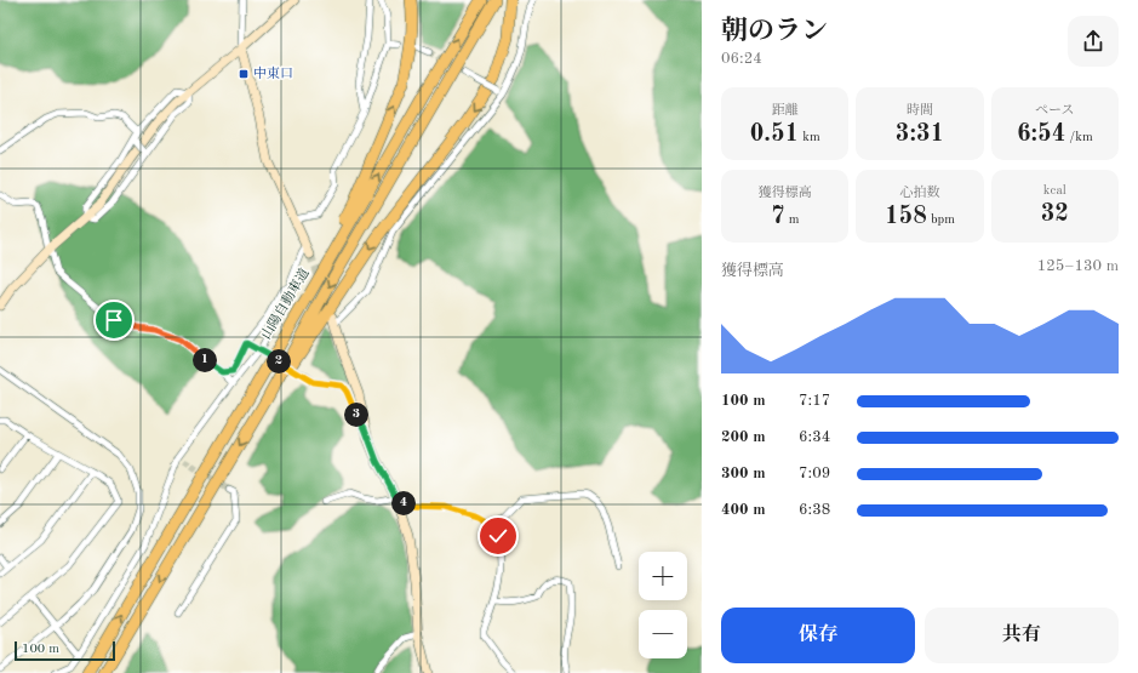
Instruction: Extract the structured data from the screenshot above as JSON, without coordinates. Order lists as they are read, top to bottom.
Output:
{
  "streets": {
    "highway": ["山陽自動車道"]
  },
  "places": {
    "transit": ["中東口"]
  },
  "scale_bar": "100 m",
  "page": {
    "heading": ["朝のラン", "06:24"],
    "stats": [
      ["距離", "0.51 km"],
      ["時間", "3:31"],
      ["ペース", "6:54 /km"],
      ["獲得標高", "7 m"],
      ["心拍数", "158 bpm"],
      ["kcal", "32"]
    ],
    "chart": ["獲得標高", "125–130 m"],
    "pins": [
      "1",
      "2",
      "3",
      "4"
    ],
    "list": [
      {
        "name": "100 m",
        "note": "7:17"
      },
      {
        "name": "200 m",
        "note": "6:34"
      },
      {
        "name": "300 m",
        "note": "7:09"
      },
      {
        "name": "400 m",
        "note": "6:38"
      }
    ],
    "map_buttons": ["+", "−"],
    "buttons": ["保存", "共有"],
    "scale": "100 m"
  }
}
